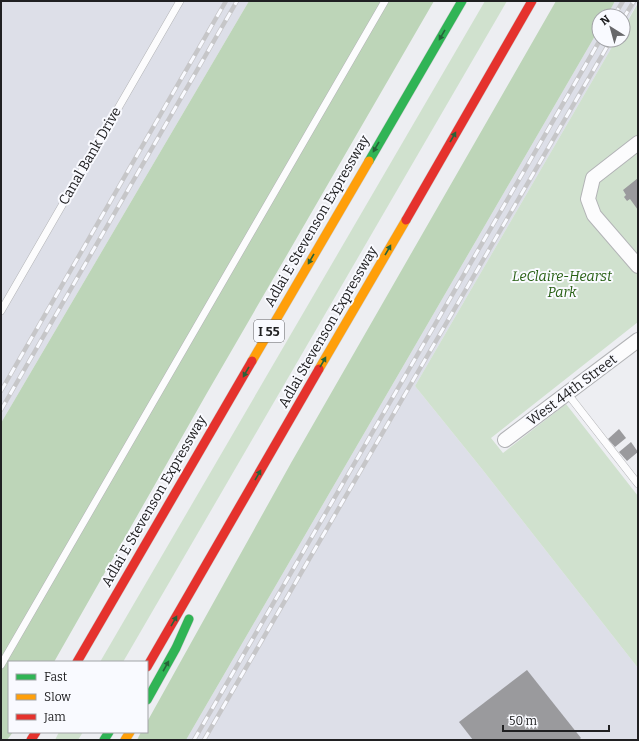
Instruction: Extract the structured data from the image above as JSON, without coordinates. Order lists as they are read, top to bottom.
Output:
{
  "streets": {
    "highway": ["Adlai E Stevenson Expressway", "Adlai Stevenson Expressway", "I 55"],
    "street": ["West 44th Street"],
    "lane": ["Canal Bank Drive"]
  },
  "one_way": ["Adlai E Stevenson Expressway", "Adlai Stevenson Expressway"],
  "parks": ["LeClaire-Hearst Park"],
  "legend": ["Fast", "Slow", "Jam"],
  "scale_bar": "50 m",
  "north": "top left"
}
